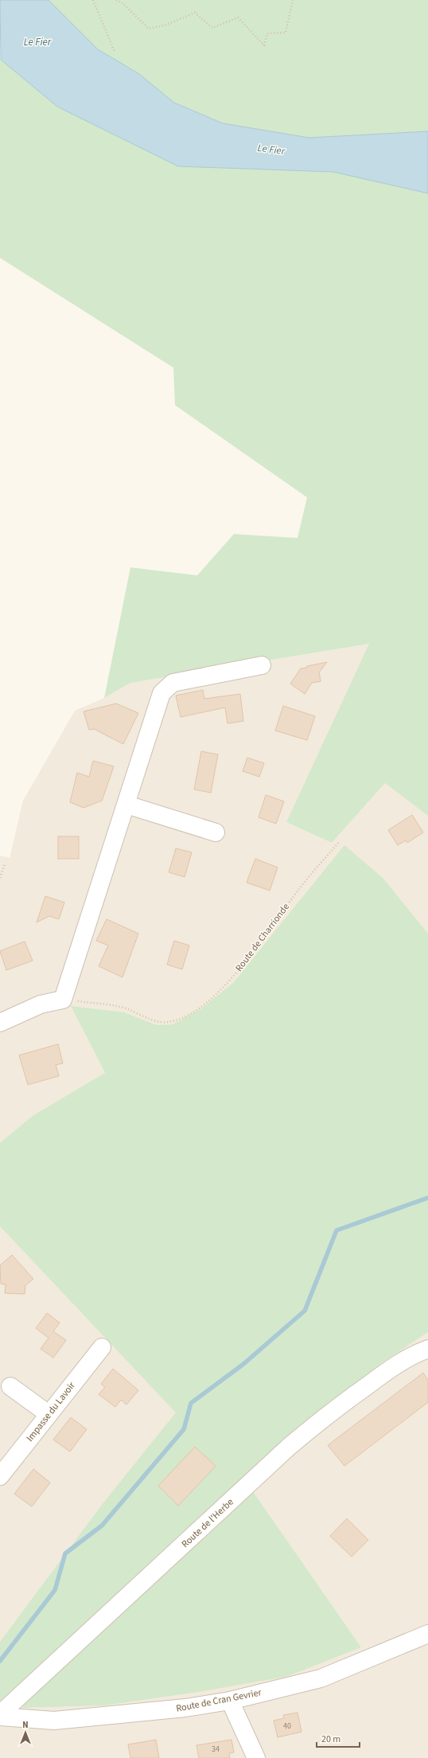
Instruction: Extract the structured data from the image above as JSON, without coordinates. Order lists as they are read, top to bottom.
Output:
{
  "streets": {
    "street": ["Impasse du Lavoir", "Route de l'Herbe", "Route de Cran Gevrier"],
    "path": ["Route de Charrionde"]
  },
  "crossings": [
    ["Route de l'Herbe", "Route de Cran Gevrier"]
  ],
  "water": ["Le Fier"],
  "house_numbers": ["40", "34"],
  "scale_bar": "20 m",
  "north": "top"
}
